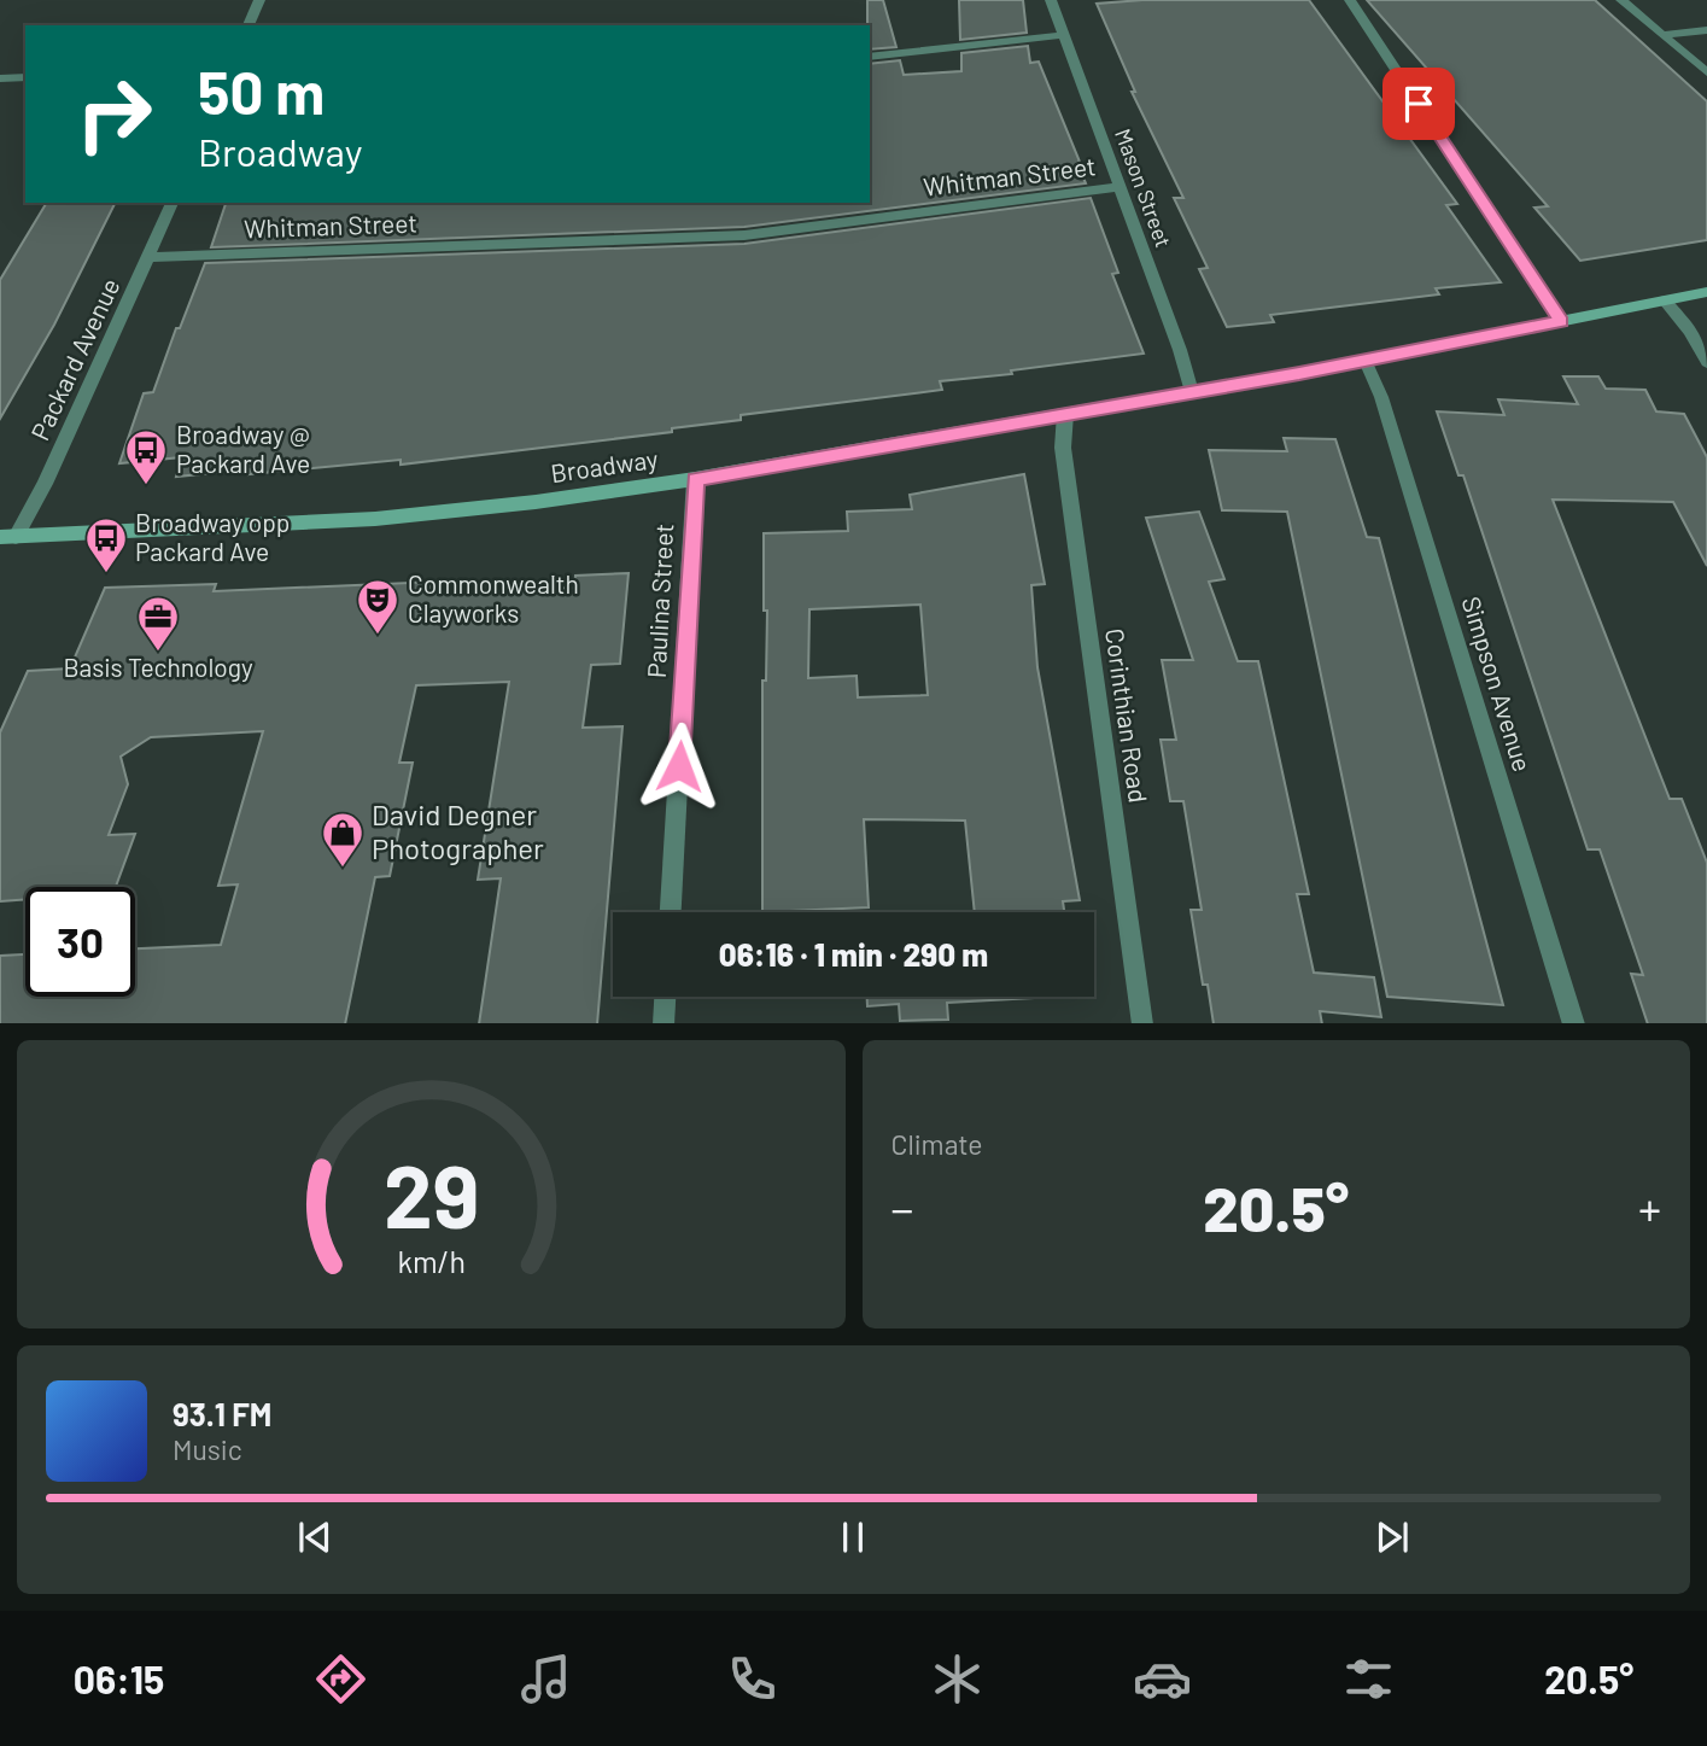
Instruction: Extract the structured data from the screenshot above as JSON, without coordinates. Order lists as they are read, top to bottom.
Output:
{
  "streets": {
    "main road": ["Broadway"],
    "street": [
      "Whitman Street",
      "Mason Street",
      "Packard Avenue",
      "Paulina Street",
      "Simpson Avenue",
      "Corinthian Road"
    ]
  },
  "crossings": [
    ["Whitman Street", "Mason Street"],
    ["Whitman Street", "Packard Avenue"],
    ["Mason Street", "Broadway"],
    ["Packard Avenue", "Broadway"],
    ["Broadway", "Paulina Street"],
    ["Broadway", "Simpson Avenue"],
    ["Broadway", "Corinthian Road"]
  ],
  "places": {
    "bus stop": ["Broadway @ Packard Ave", "Broadway opp Packard Ave"],
    "theatre": ["Commonwealth Clayworks"],
    "office": ["Basis Technology"],
    "shop": ["David Degner Photographer"]
  },
  "page": {
    "turn": ["50 m", "Broadway"],
    "limit": "30",
    "trip": "06:16 · 1 min · 290 m",
    "tile": "Climate",
    "heat": ["−", "20.5°", "+"],
    "song": ["93.1 FM", "Music"],
    "tabs": ["06:15", "20.5°"],
    "gauge": ["29", "km/h"]
  }
}
